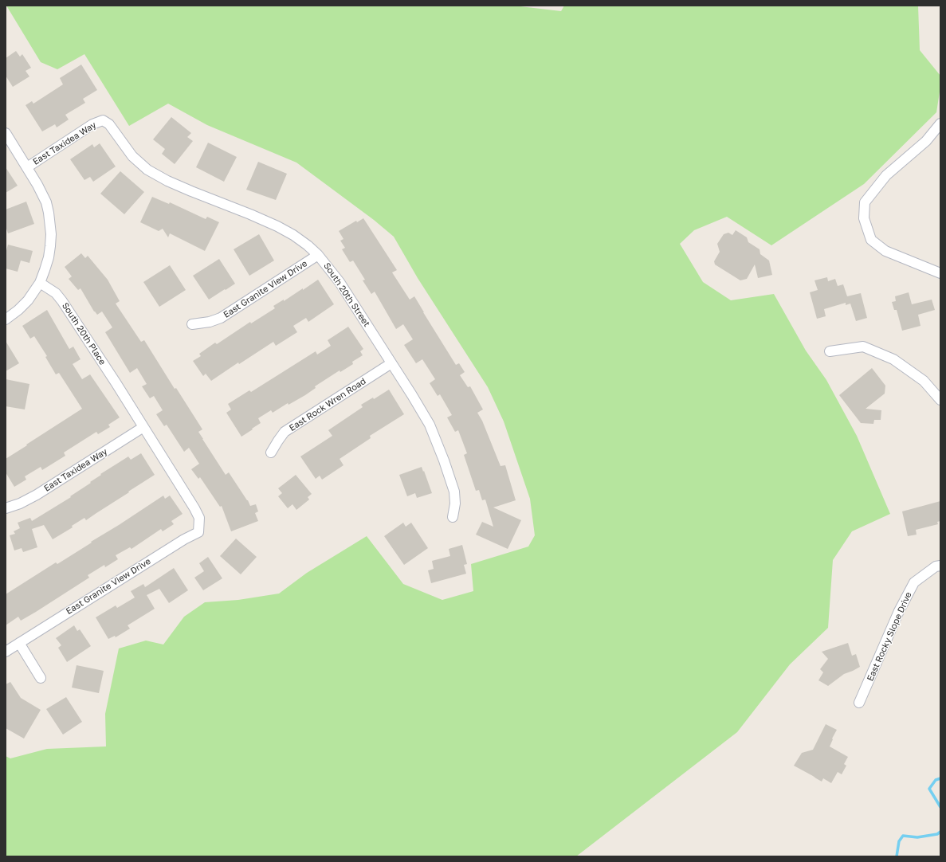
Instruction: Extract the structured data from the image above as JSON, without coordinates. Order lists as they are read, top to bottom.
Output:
{
  "streets": {
    "street": [
      "East Taxidea Way",
      "East Granite View Drive",
      "South 20th Street",
      "South 20th Place",
      "East Rock Wren Road",
      "East Rocky Slope Drive"
    ]
  },
  "crossings": [
    ["East Taxidea Way", "South 20th Street"],
    ["East Taxidea Way", "South 20th Place"],
    ["East Granite View Drive", "South 20th Street"],
    ["East Granite View Drive", "South 20th Place"],
    ["South 20th Street", "East Rock Wren Road"]
  ]
}
